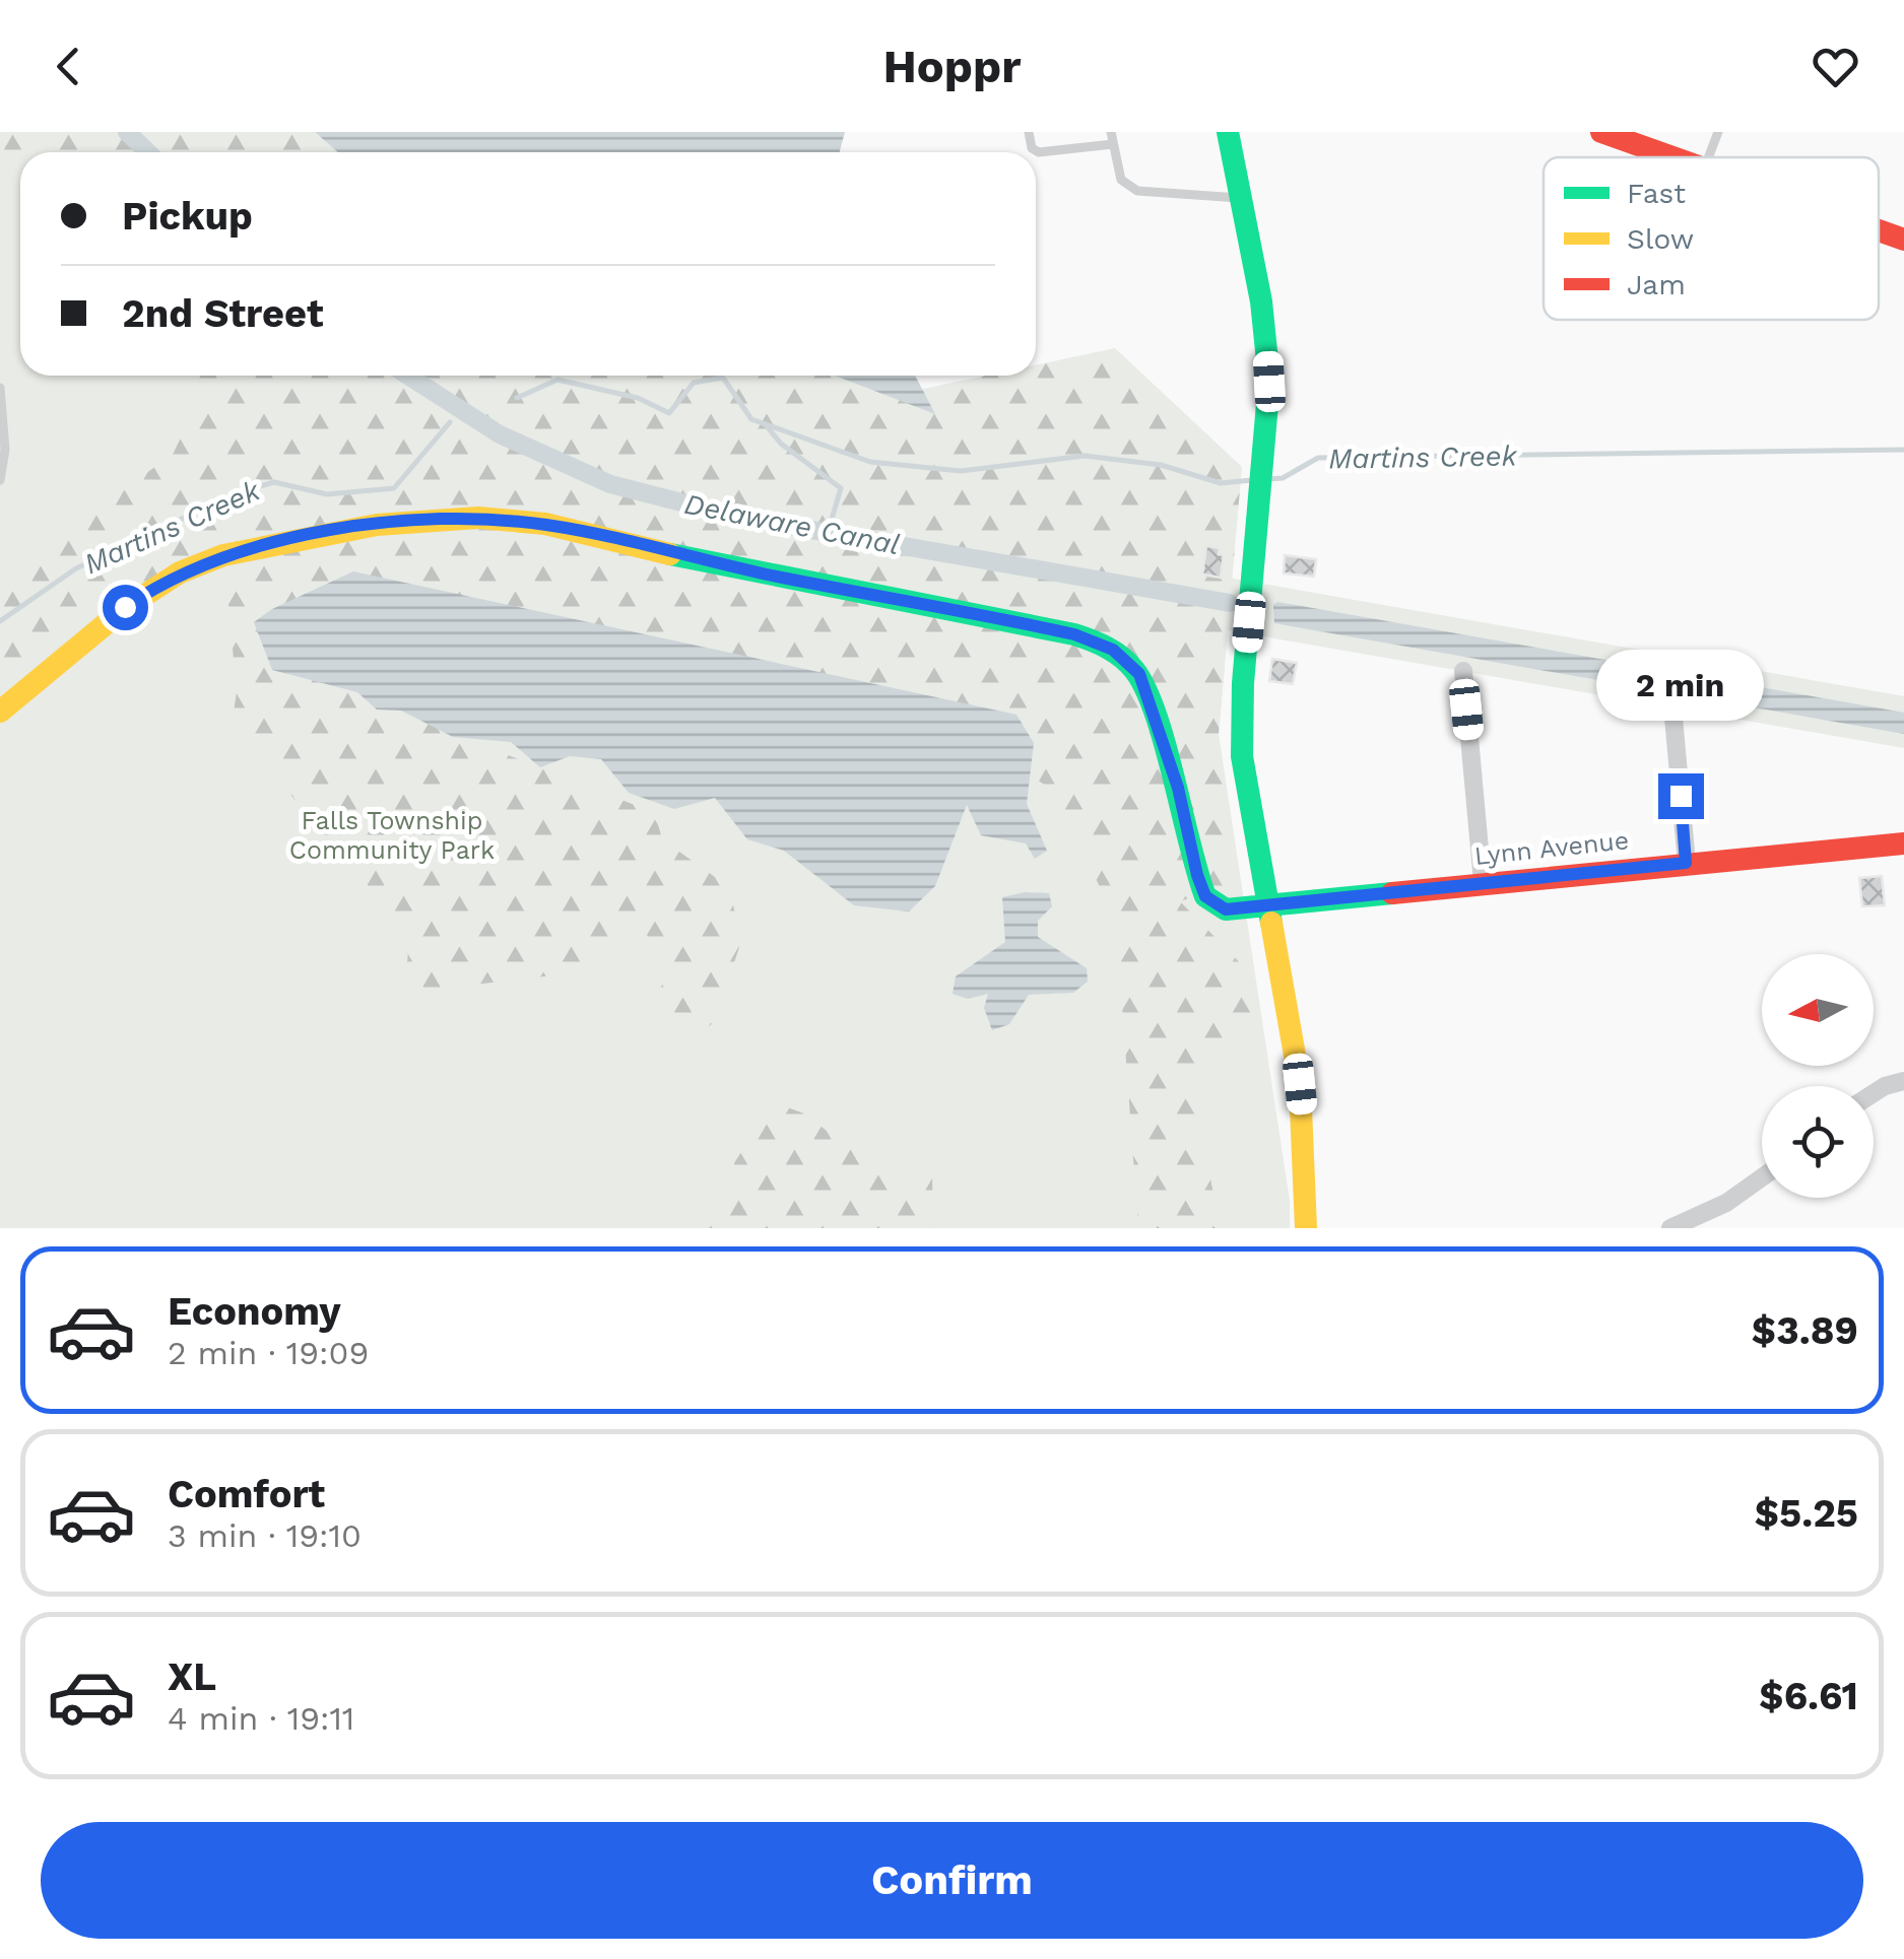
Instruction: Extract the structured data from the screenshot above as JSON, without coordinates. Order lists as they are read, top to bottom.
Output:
{
  "streets": {
    "street": ["Lynn Avenue"]
  },
  "water": ["Martins Creek", "Delaware Canal"],
  "parks": ["Falls Township Community Park"],
  "legend": ["Fast", "Slow", "Jam"],
  "north": "left",
  "page": {
    "header": "Hoppr",
    "banner": ["Pickup", "2nd Street"],
    "bubble": "2 min",
    "list": [
      {
        "name": "Economy",
        "note": "2 min · 19:09",
        "value": "$3.89"
      },
      {
        "name": "Comfort",
        "note": "3 min · 19:10",
        "value": "$5.25"
      },
      {
        "name": "XL",
        "note": "4 min · 19:11",
        "value": "$6.61"
      }
    ],
    "buttons": "Confirm"
  }
}
